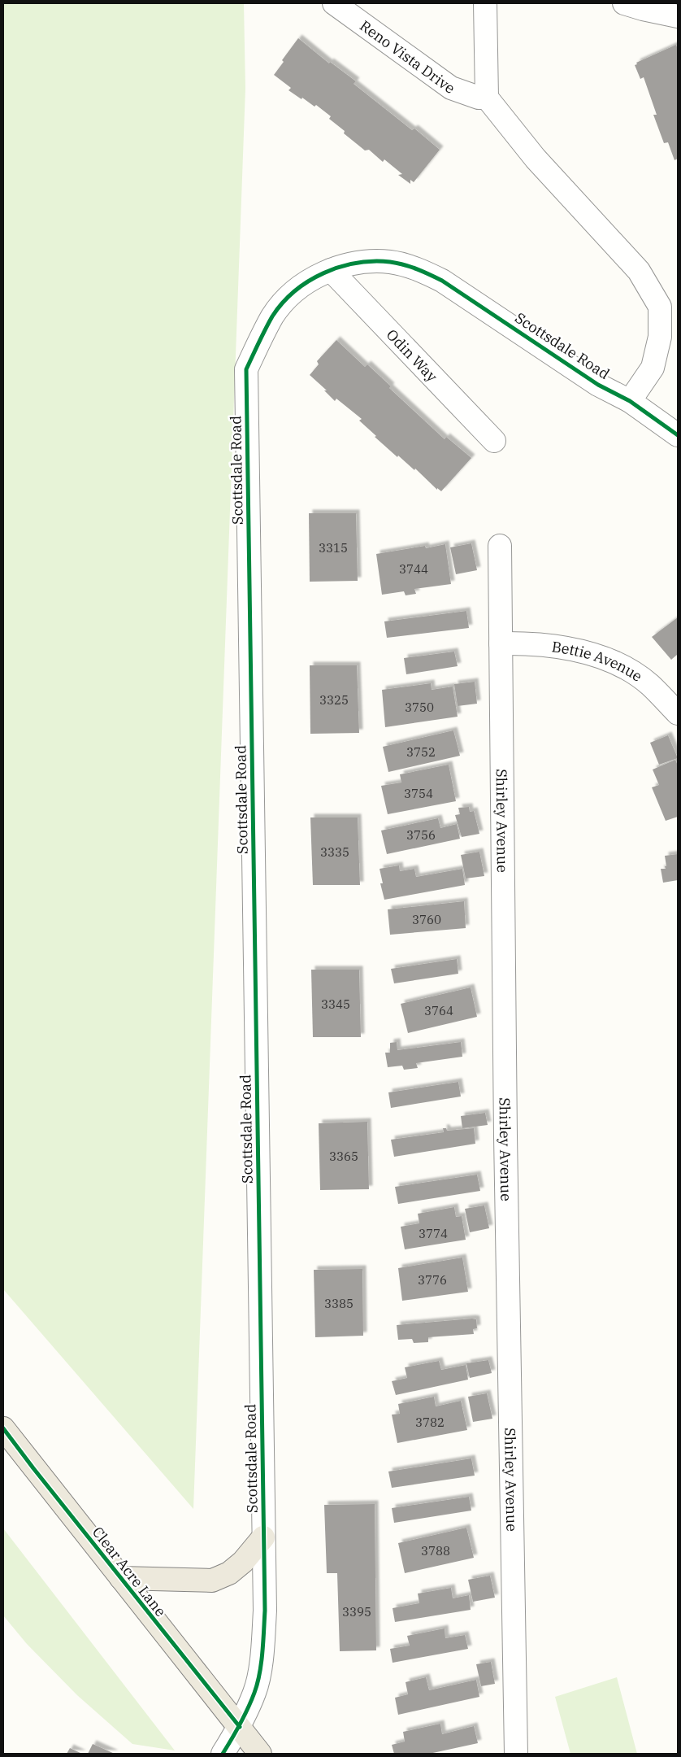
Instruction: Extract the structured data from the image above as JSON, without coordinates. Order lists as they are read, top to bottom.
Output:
{
  "streets": {
    "main road": ["Clear Acre Lane"],
    "street": [
      "Reno Vista Drive",
      "Scottsdale Road",
      "Odin Way",
      "Bettie Avenue",
      "Shirley Avenue"
    ]
  },
  "crossings": [
    ["Scottsdale Road", "Odin Way"],
    ["Scottsdale Road", "Clear Acre Lane"],
    ["Bettie Avenue", "Shirley Avenue"]
  ],
  "house_numbers": [
    "3315",
    "3744",
    "3325",
    "3750",
    "3752",
    "3754",
    "3756",
    "3335",
    "3760",
    "3345",
    "3764",
    "3365",
    "3774",
    "3776",
    "3385",
    "3782",
    "3788",
    "3395"
  ]
}
